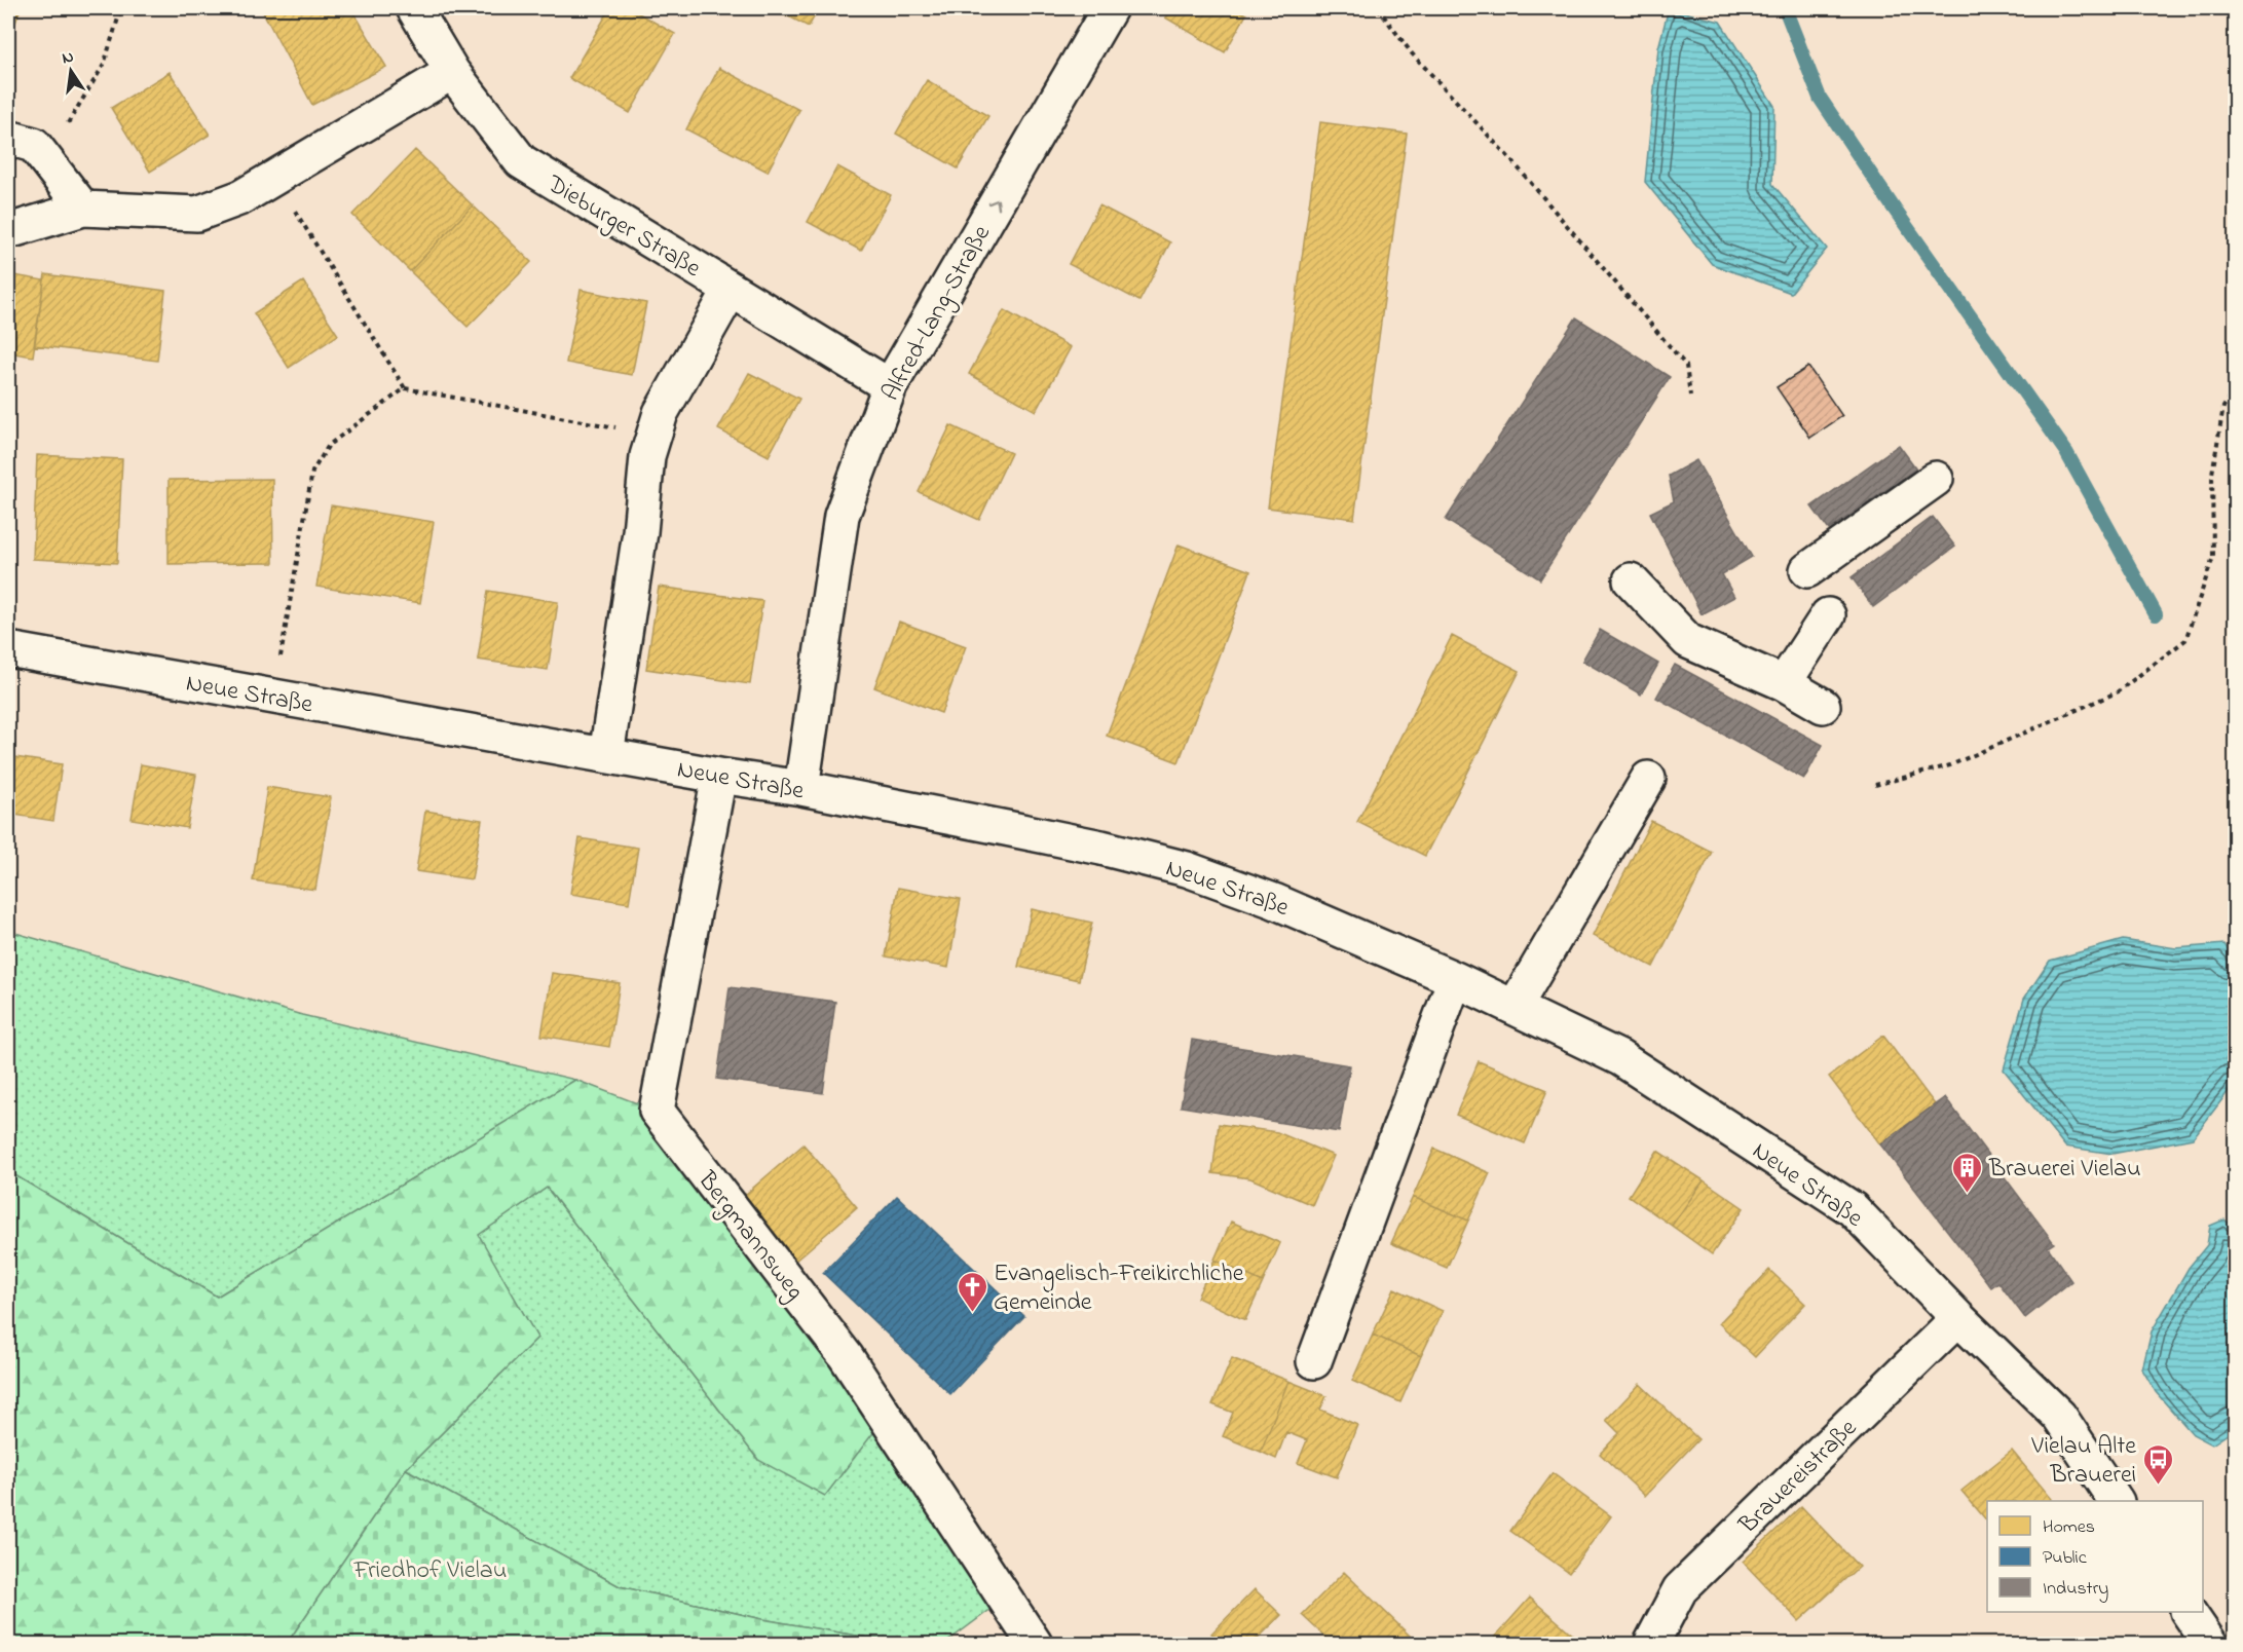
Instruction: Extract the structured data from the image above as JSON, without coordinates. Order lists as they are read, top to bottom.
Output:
{
  "streets": {
    "street": [
      "Dieburger Straße",
      "Alfred-Lang-Straße",
      "Neue Straße",
      "Bergmannsweg",
      "Brauereistraße"
    ]
  },
  "crossings": [
    ["Dieburger Straße", "Alfred-Lang-Straße"],
    ["Alfred-Lang-Straße", "Neue Straße"],
    ["Neue Straße", "Bergmannsweg"],
    ["Neue Straße", "Brauereistraße"]
  ],
  "one_way": ["Alfred-Lang-Straße"],
  "parks": ["Friedhof Vielau"],
  "places": {
    "building": ["Brauerei Vielau"],
    "church": ["Evangelisch-Freikirchliche Gemeinde"],
    "bus stop": ["Vielau Alte Brauerei"]
  },
  "legend": ["Homes", "Public", "Industry"],
  "north": "top"
}
